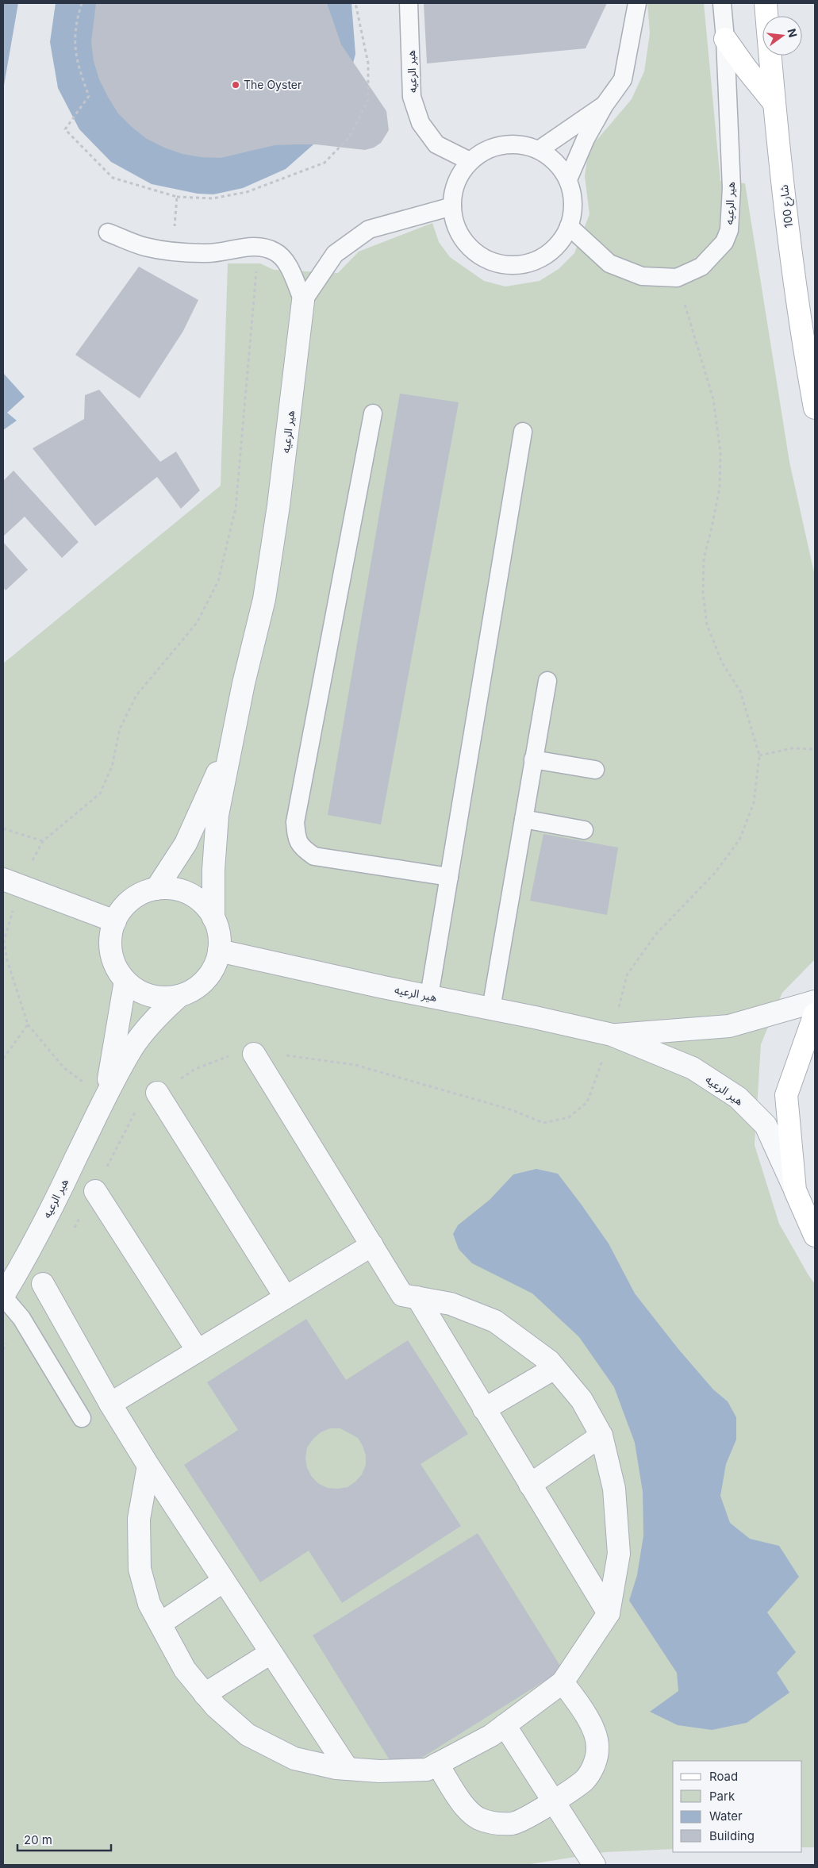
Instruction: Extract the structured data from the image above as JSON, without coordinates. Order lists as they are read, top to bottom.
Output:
{
  "streets": {
    "street": ["هير الرعيه", "شارع 100"]
  },
  "places": ["The Oyster"],
  "legend": [
    "Road",
    "Park",
    "Water",
    "Building"
  ],
  "scale_bar": "20 m",
  "north": "right"
}
